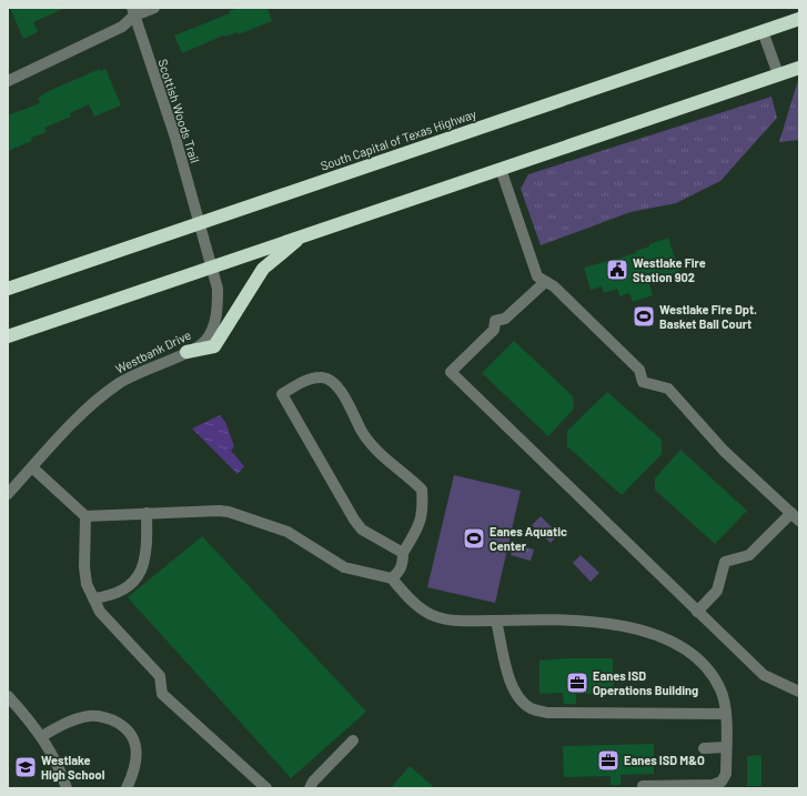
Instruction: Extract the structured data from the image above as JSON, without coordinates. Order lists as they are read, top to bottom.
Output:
{
  "streets": {
    "highway": ["South Capital of Texas Highway"],
    "street": ["Scottish Woods Trail", "Westbank Drive"]
  },
  "crossings": [
    ["Scottish Woods Trail", "South Capital of Texas Highway"],
    ["Scottish Woods Trail", "Westbank Drive"],
    ["South Capital of Texas Highway", "Westbank Drive"]
  ],
  "places": {
    "public building": ["Westlake Fire Station 902"],
    "sports": ["Westlake Fire Dpt. Basket Ball Court", "Eanes Aquatic Center"],
    "office": ["Eanes ISD Operations Building", "Eanes ISD M&O"],
    "school or university": ["Westlake High School"]
  }
}
